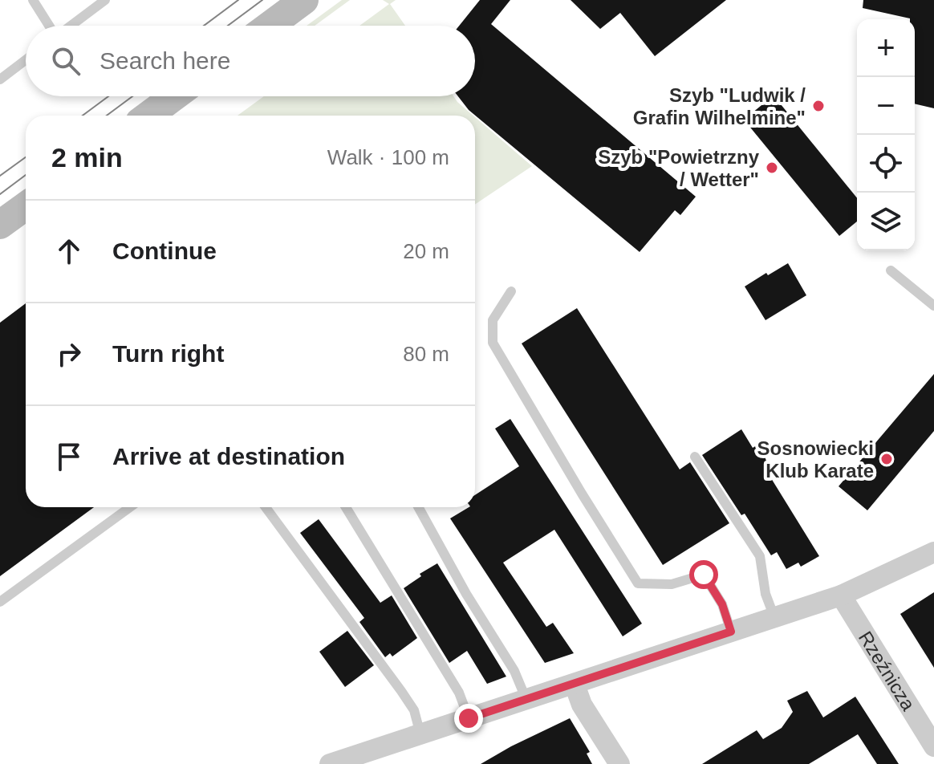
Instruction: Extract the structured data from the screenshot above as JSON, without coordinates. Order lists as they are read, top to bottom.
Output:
{
  "streets": {
    "street": ["Rzeźnicza"]
  },
  "places": ["Szyb \"Ludwik / Grafin Wilhelmine\"", "Szyb \"Powietrzny / Wetter\"", "Sosnowiecki Klub Karate"],
  "page": {
    "map_buttons": ["+", "−"],
    "search": "Search here",
    "heading": ["2 min", "Walk · 100 m"],
    "list": [
      ["Continue", "20 m"],
      ["Turn right", "80 m"],
      "Arrive at destination"
    ]
  }
}
